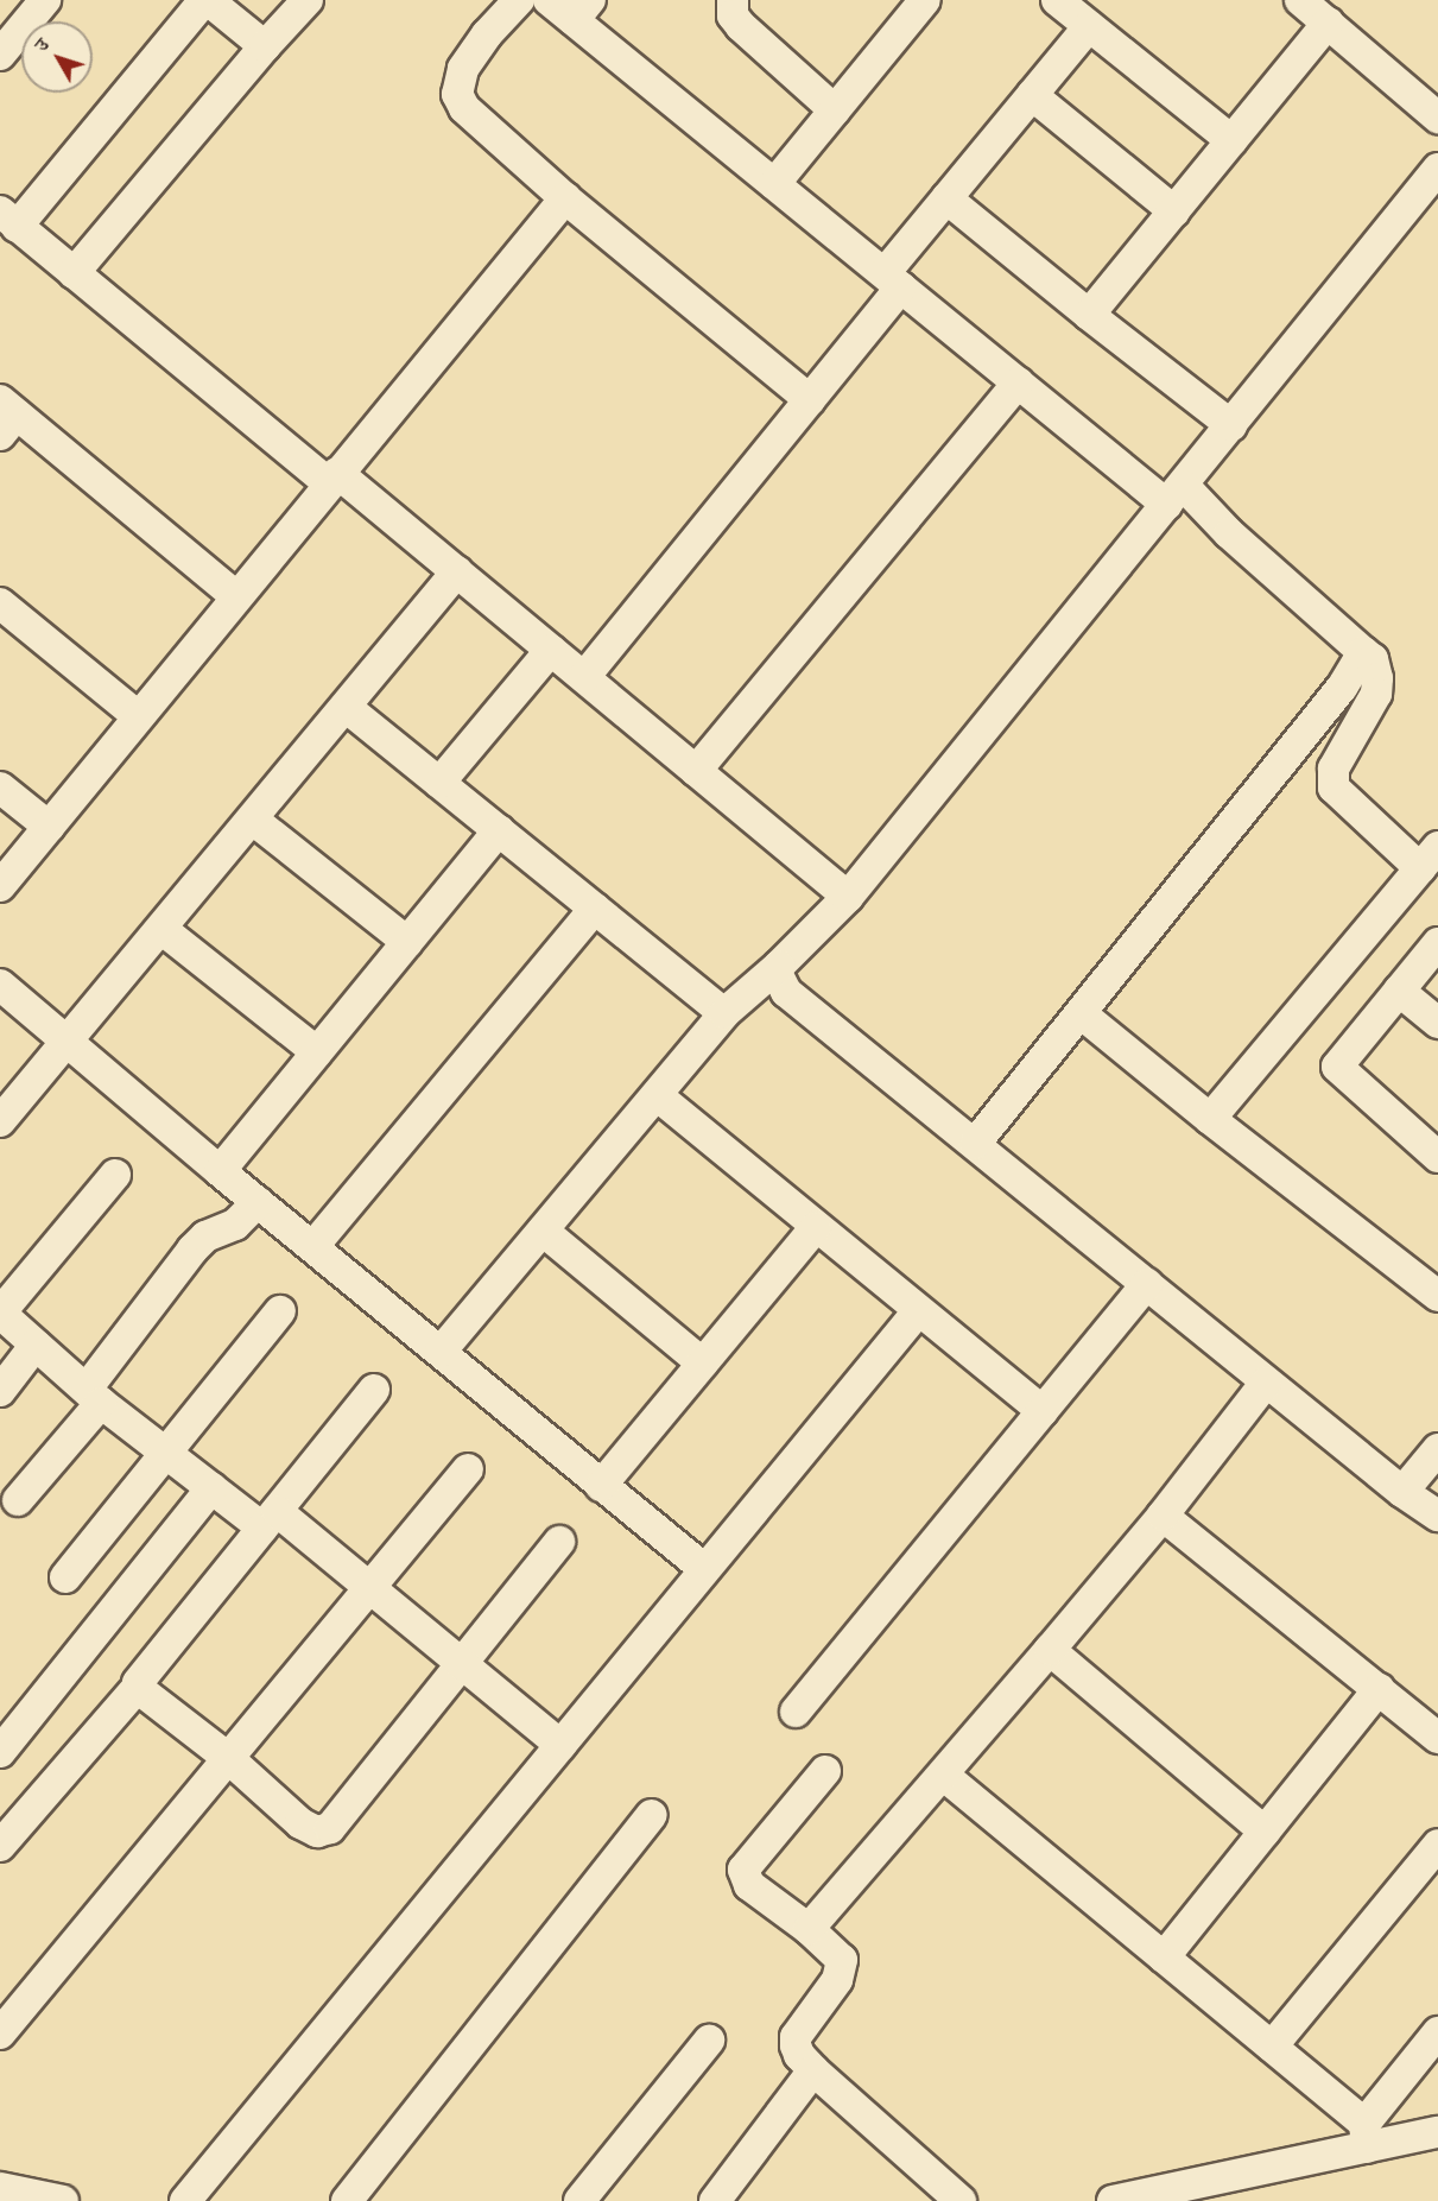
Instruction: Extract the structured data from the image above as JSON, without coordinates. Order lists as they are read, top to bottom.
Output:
{
  "north": "top left"
}
